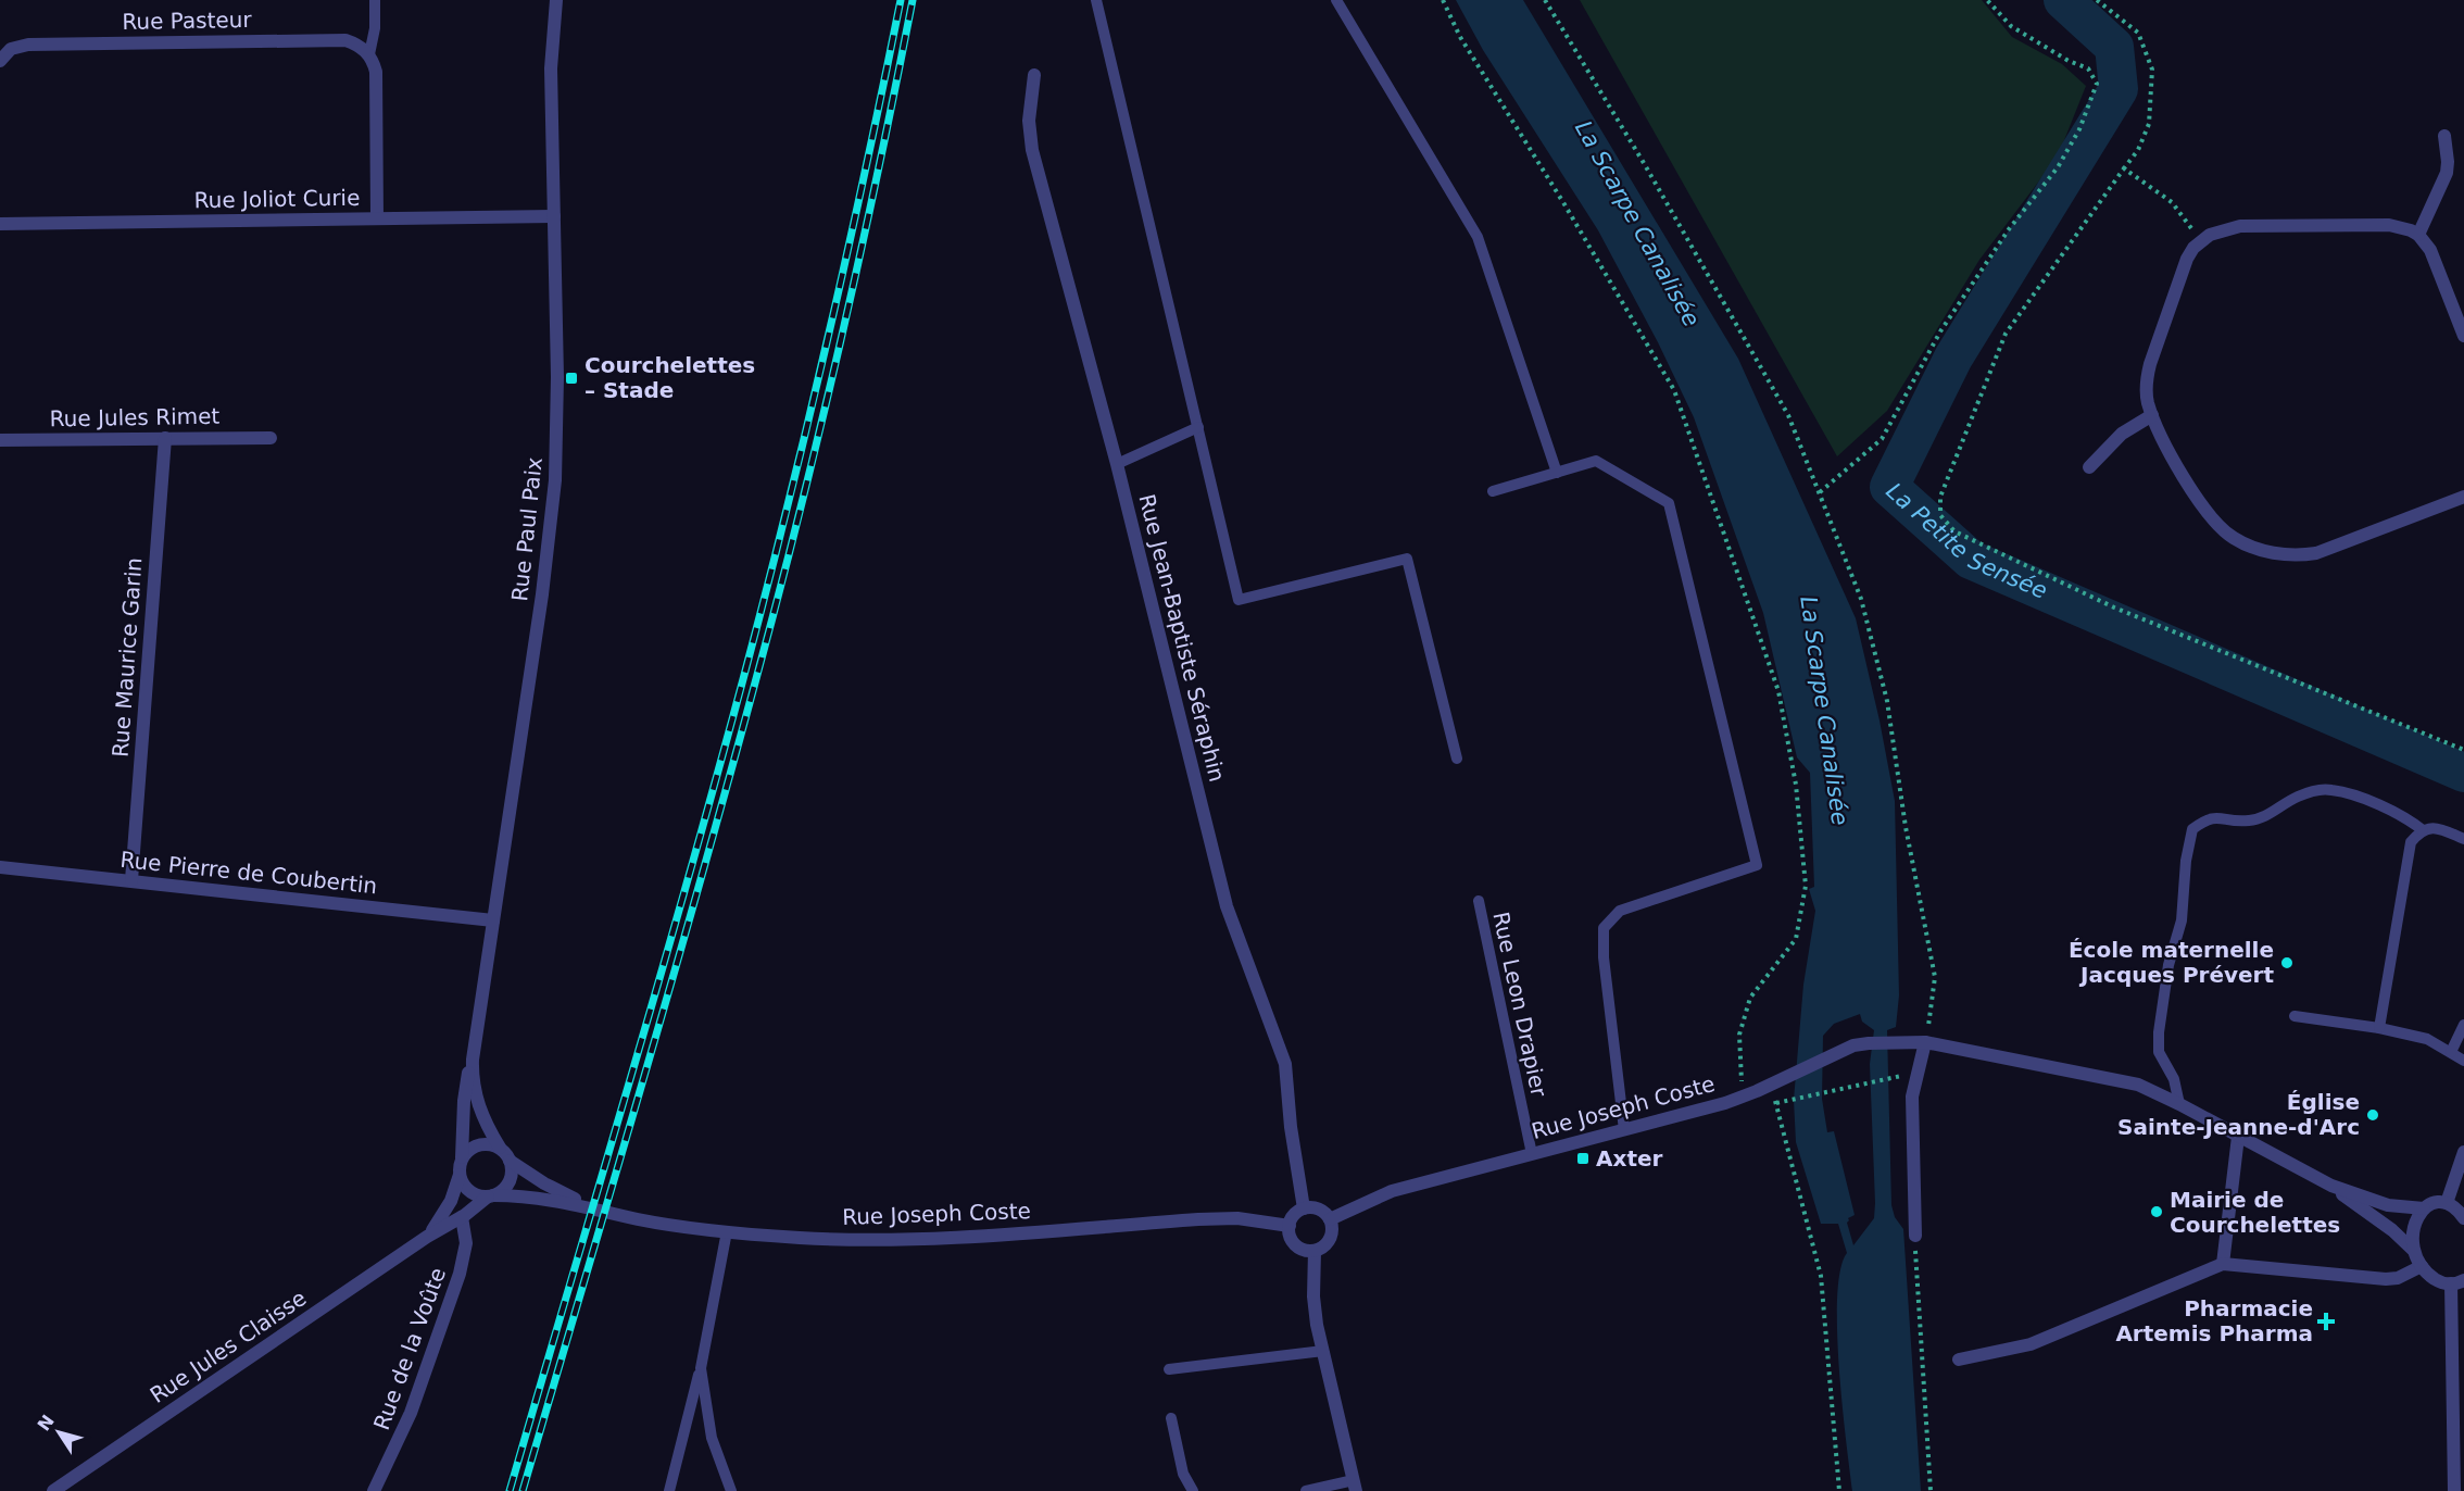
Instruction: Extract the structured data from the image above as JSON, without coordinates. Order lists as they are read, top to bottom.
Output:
{
  "streets": {
    "street": [
      "Rue Pasteur",
      "Rue Joliot Curie",
      "Rue Jules Rimet",
      "Rue Paul Paix",
      "Rue Jean-Baptiste Séraphin",
      "Rue Maurice Garin",
      "Rue Pierre de Coubertin",
      "Rue Joseph Coste",
      "Rue Jules Claisse",
      "Rue de la Voûte"
    ],
    "lane": ["Rue Leon Drapier"]
  },
  "crossings": [
    ["Rue Joliot Curie", "Rue Paul Paix"],
    ["Rue Jules Rimet", "Rue Maurice Garin"],
    ["Rue Paul Paix", "Rue Pierre de Coubertin"],
    ["Rue Paul Paix", "Rue Joseph Coste"],
    ["Rue Paul Paix", "Rue Jules Claisse"],
    ["Rue Jean-Baptiste Séraphin", "Rue Joseph Coste"],
    ["Rue Maurice Garin", "Rue Pierre de Coubertin"],
    ["Rue Leon Drapier", "Rue Joseph Coste"],
    ["Rue Joseph Coste", "Rue Jules Claisse"],
    ["Rue Jules Claisse", "Rue de la Voûte"]
  ],
  "water": ["La Scarpe Canalisée", "La Petite Sensée"],
  "places": {
    "transit": ["Courchelettes – Stade", "Axter"],
    "other": ["École maternelle Jacques Prévert", "Église Sainte-Jeanne-d'Arc", "Mairie de Courchelettes"],
    "health": ["Pharmacie Artemis Pharma"]
  },
  "north": "top left"
}
